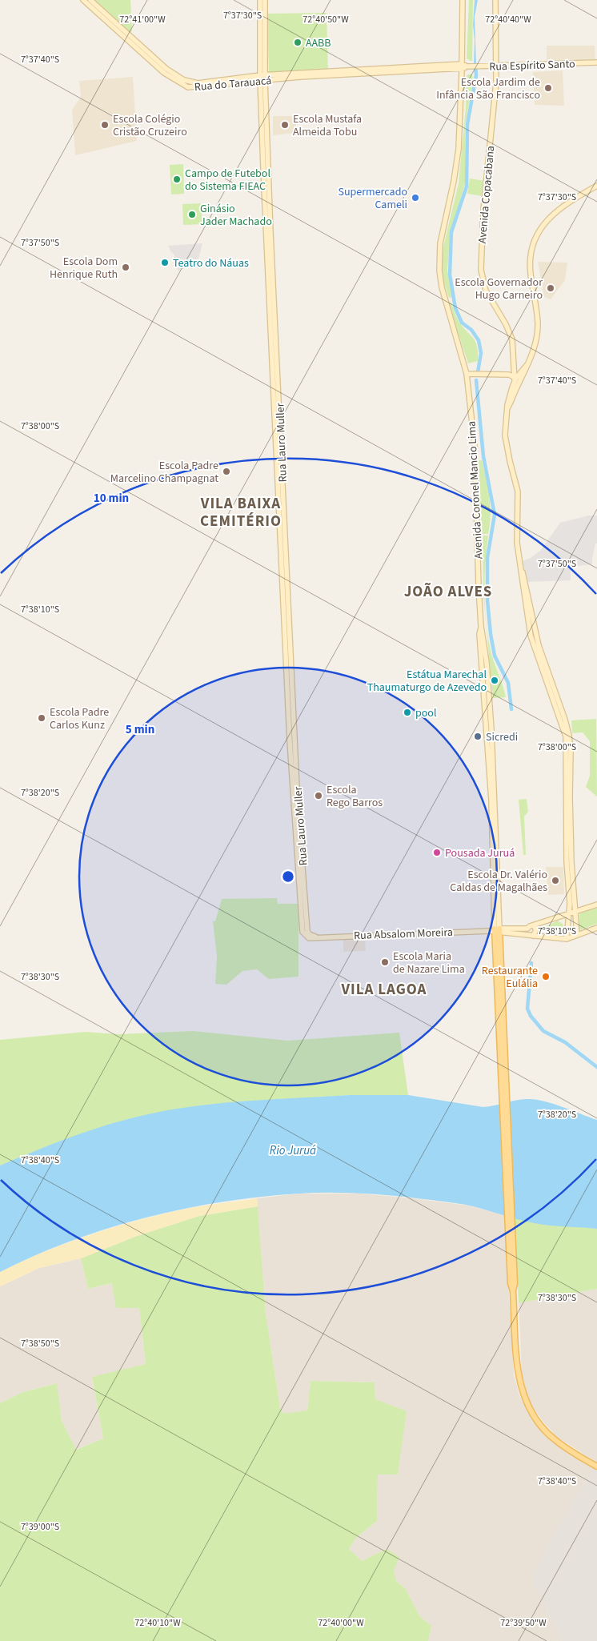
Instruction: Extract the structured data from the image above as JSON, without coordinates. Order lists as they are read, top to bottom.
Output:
{
  "streets": {
    "main road": [
      "Rua Espírito Santo",
      "Rua do Tarauacá",
      "Avenida Copacabana",
      "Rua Lauro Muller",
      "Avenida Coronel Mancio Lima",
      "Rua Absalom Moreira"
    ]
  },
  "crossings": [
    ["Rua Espírito Santo", "Rua do Tarauacá"],
    ["Rua Espírito Santo", "Avenida Copacabana"],
    ["Rua Espírito Santo", "Avenida Coronel Mancio Lima"],
    ["Rua do Tarauacá", "Rua Lauro Muller"],
    ["Rua Lauro Muller", "Rua Absalom Moreira"],
    ["Avenida Coronel Mancio Lima", "Rua Absalom Moreira"]
  ],
  "districts": ["VILA BAIXA CEMITÉRIO", "JOÃO ALVES", "VILA LAGOA"],
  "water": ["Rio Juruá"],
  "places": [
    "AABB",
    "Escola Jardim de Infância São Francisco",
    "Escola Colégio Cristão Cruzeiro",
    "Escola Mustafa Almeida Tobu",
    "Campo de Futebol do Sistema FIEAC",
    "Supermercado Cameli",
    "Ginásio Jader Machado",
    "Teatro do Náuas",
    "Escola Dom Henrique Ruth",
    "Escola Governador Hugo Carneiro",
    "Escola Padre Marcelino Champagnat",
    "Estátua Marechal Thaumaturgo de Azevedo",
    "pool",
    "Escola Padre Carlos Kunz",
    "Sicredi",
    "Escola Rego Barros",
    "Pousada Juruá",
    "Escola Dr. Valério Caldas de Magalhães",
    "Escola Maria de Nazare Lima",
    "Restaurante Eulália"
  ],
  "coordinates": [
    "7°37'30\"S",
    "72°41'00\"W",
    "72°40'50\"W",
    "72°40'40\"W",
    "7°37'40\"S",
    "7°37'50\"S",
    "7°38'00\"S",
    "7°38'10\"S",
    "7°38'20\"S",
    "7°38'30\"S",
    "7°38'40\"S",
    "7°38'50\"S",
    "7°39'00\"S",
    "72°40'10\"W",
    "72°40'00\"W",
    "72°39'50\"W"
  ],
  "rings": ["10 min", "5 min"]
}
